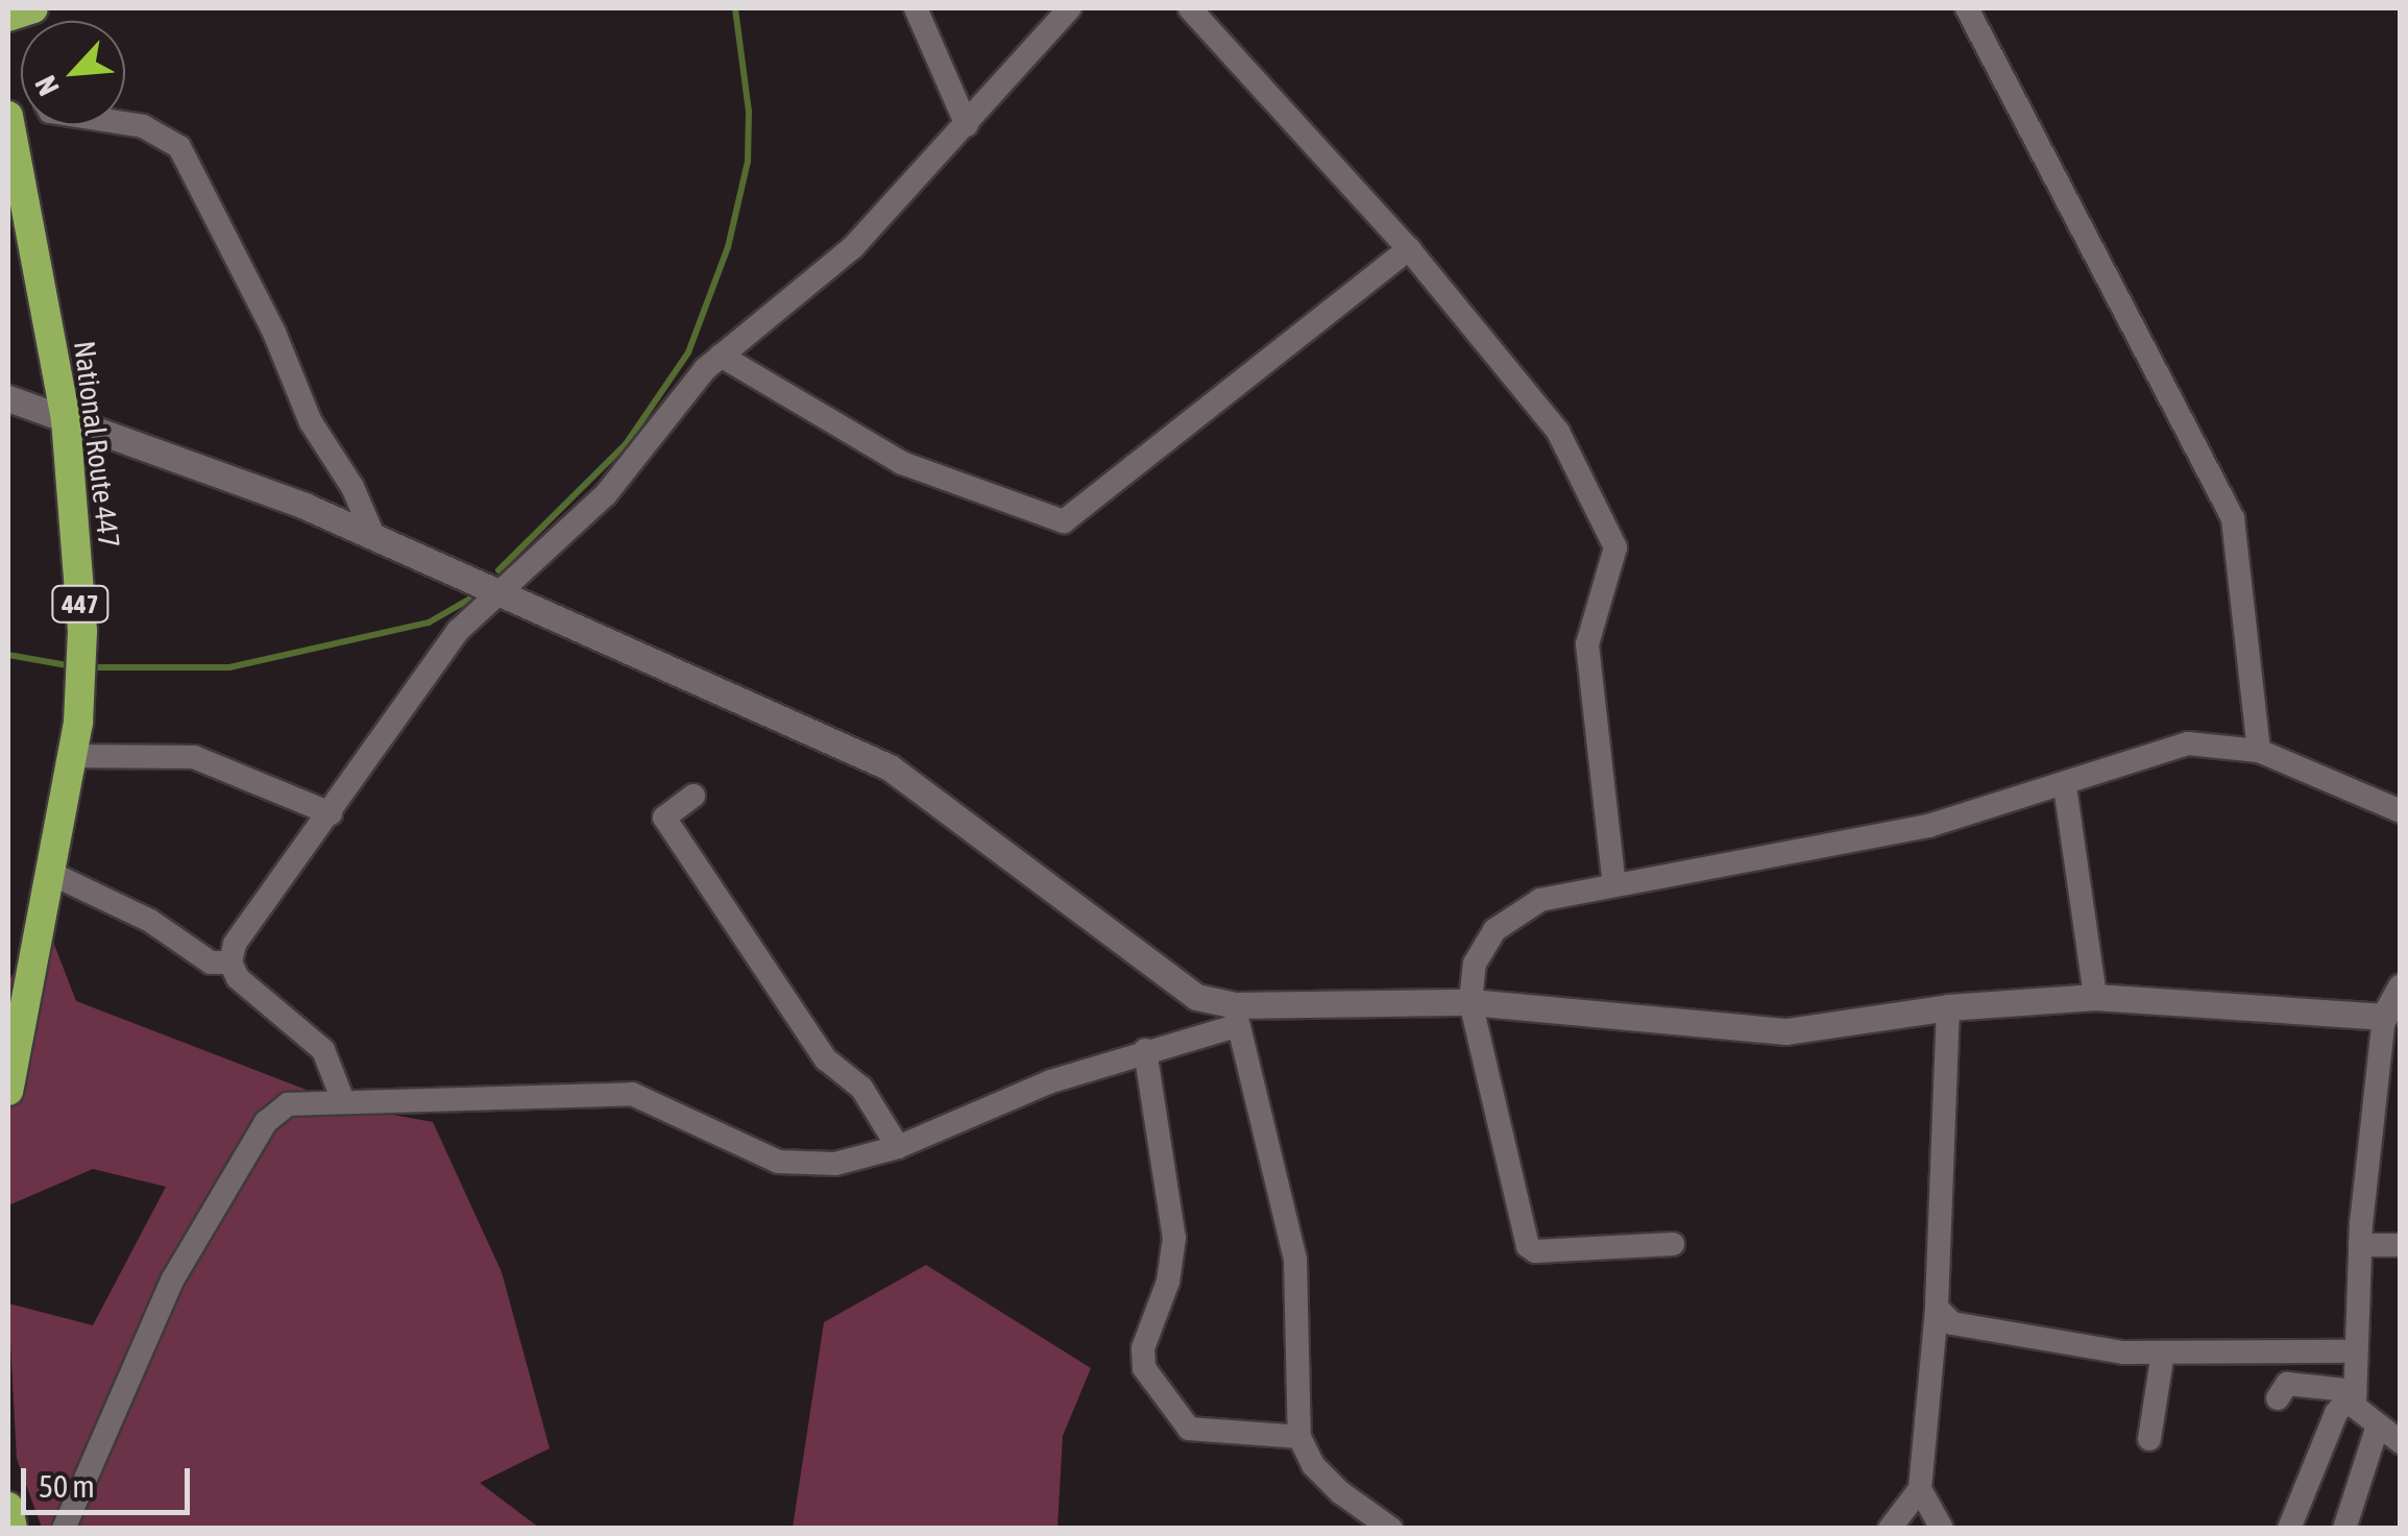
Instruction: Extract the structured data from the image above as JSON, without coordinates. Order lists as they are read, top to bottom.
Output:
{
  "streets": {
    "highway": ["National Route 447", "447"]
  },
  "scale_bar": "50 m",
  "north": "bottom left"
}
